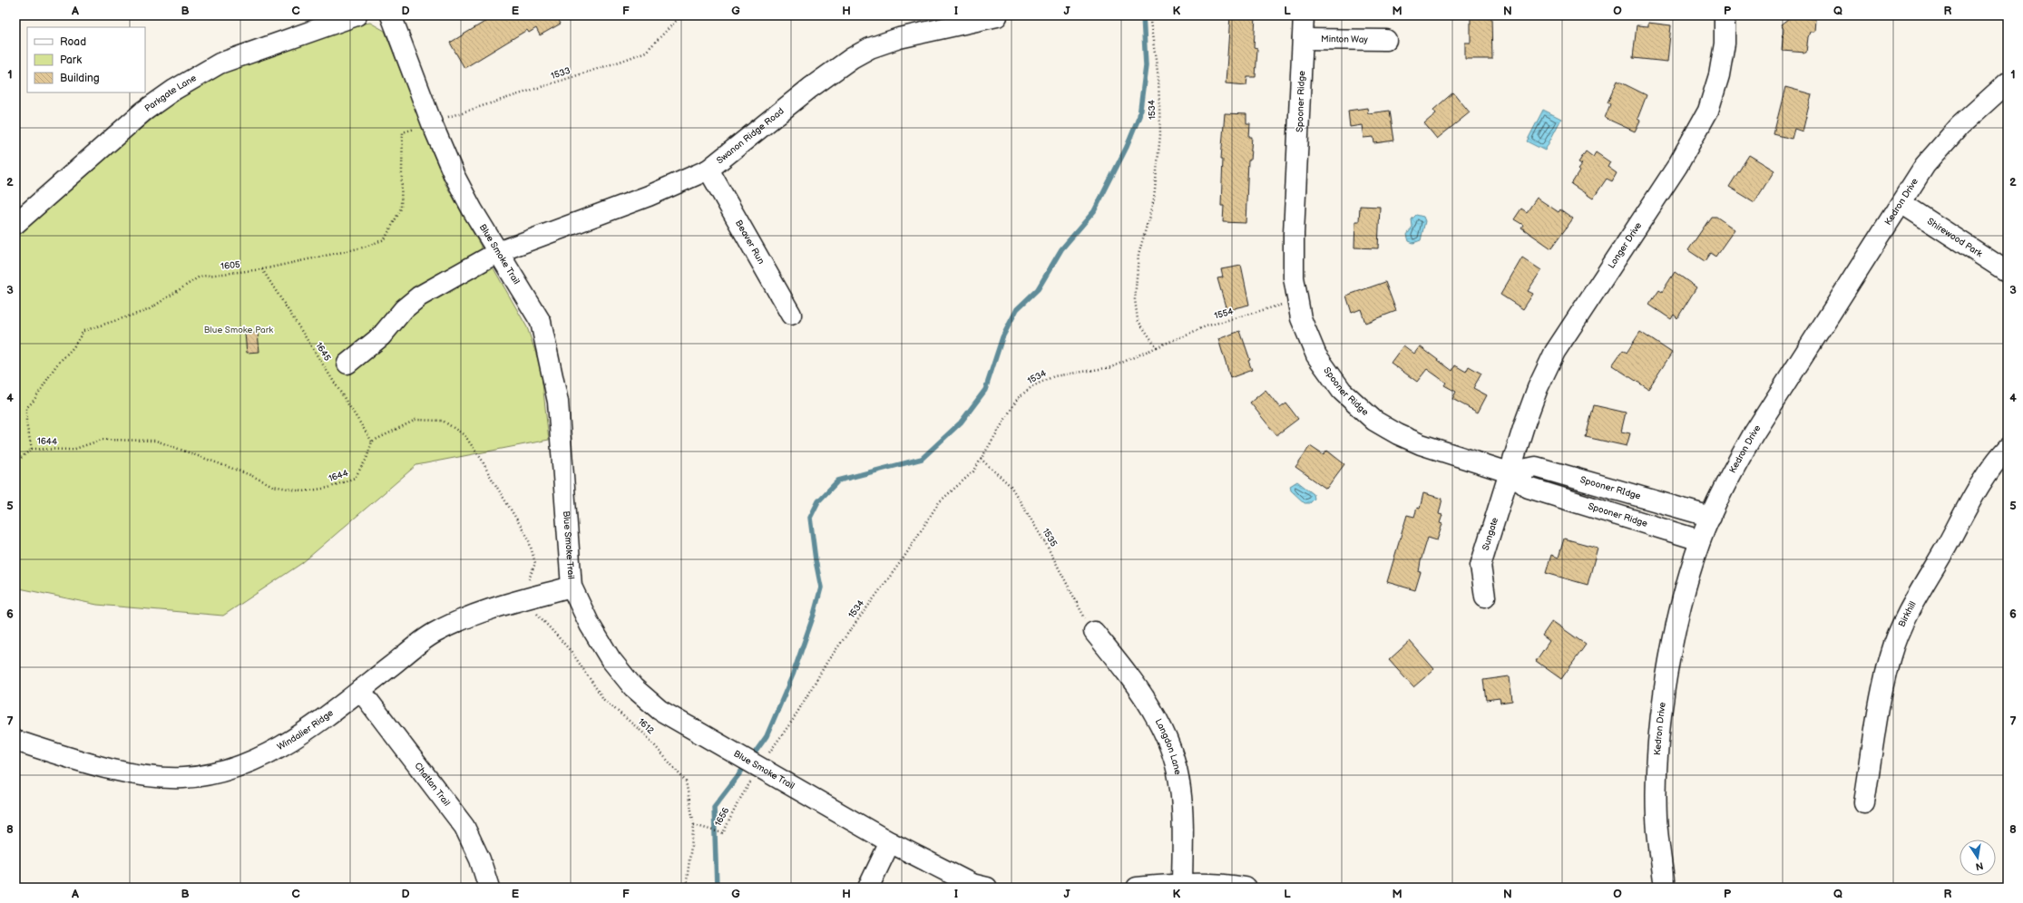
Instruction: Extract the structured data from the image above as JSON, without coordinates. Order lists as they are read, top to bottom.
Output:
{
  "streets": {
    "street": [
      "Minton Way",
      "Parkgate Lane",
      "Spooner Ridge",
      "Swanon Ridge Road",
      "Kedron Drive",
      "Shirewood Park",
      "Beaver Run",
      "Longer Drive",
      "Blue Smoke Trail",
      "Spooner RIdge",
      "Sungate",
      "Birkhill",
      "Windalier Ridge",
      "Langdon Lane",
      "Chattan Trail"
    ],
    "path": [
      "1533",
      "1534",
      "1605",
      "1554",
      "1645",
      "1644",
      "1535",
      "1612",
      "1656"
    ]
  },
  "crossings": [
    ["Minton Way", "Spooner Ridge"],
    ["1533", "Blue Smoke Trail"],
    ["1533", "1605"],
    ["Spooner Ridge", "Kedron Drive"],
    ["Spooner Ridge", "Longer Drive"],
    ["Spooner Ridge", "1554"],
    ["Spooner Ridge", "Spooner RIdge"],
    ["Spooner Ridge", "Sungate"],
    ["1534", "Blue Smoke Trail"],
    ["1534", "1554"],
    ["1534", "1535"],
    ["1534", "1656"],
    ["Swanon Ridge Road", "Beaver Run"],
    ["Swanon Ridge Road", "Blue Smoke Trail"],
    ["Kedron Drive", "Shirewood Park"],
    ["Kedron Drive", "Spooner RIdge"],
    ["Longer Drive", "Spooner RIdge"],
    ["Longer Drive", "Sungate"],
    ["Blue Smoke Trail", "1605"],
    ["Blue Smoke Trail", "Windalier Ridge"],
    ["1605", "1645"],
    ["1605", "1644"],
    ["1645", "1644"],
    ["Spooner RIdge", "Sungate"],
    ["1535", "Langdon Lane"],
    ["1612", "Windalier Ridge"],
    ["1612", "1656"],
    ["Windalier Ridge", "Chattan Trail"]
  ],
  "parks": ["Blue Smoke Park"],
  "legend": ["Road", "Park", "Building"],
  "north": "bottom",
  "grid": {
    "columns": [
      "A",
      "B",
      "C",
      "D",
      "E",
      "F",
      "G",
      "H",
      "I",
      "J",
      "K",
      "L",
      "M",
      "N",
      "O",
      "P",
      "Q",
      "R"
    ],
    "rows": [
      "1",
      "2",
      "3",
      "4",
      "5",
      "6",
      "7",
      "8"
    ]
  }
}
